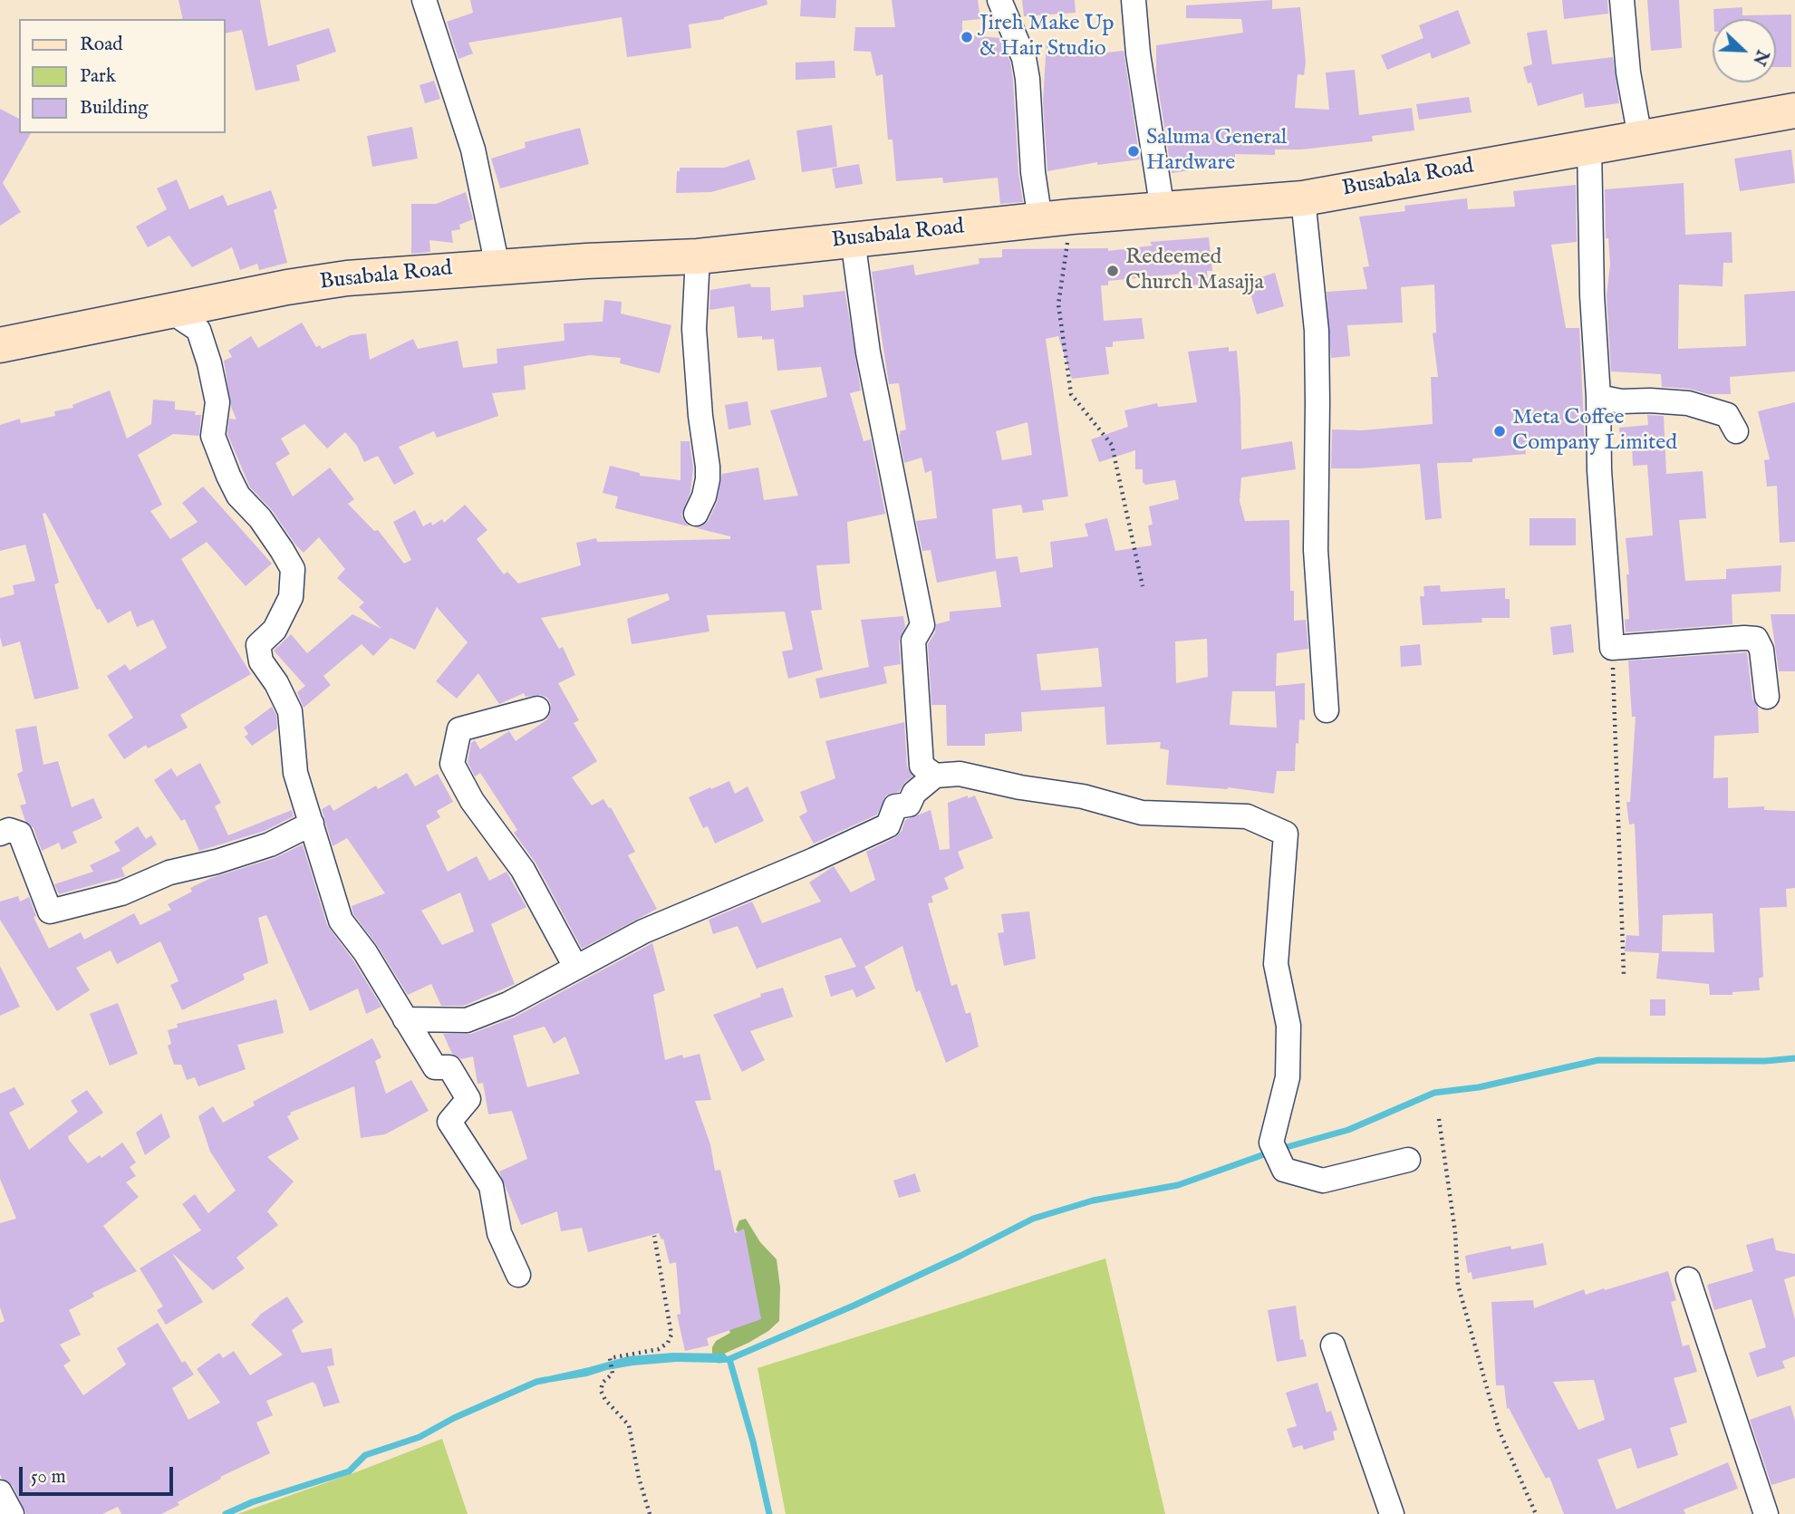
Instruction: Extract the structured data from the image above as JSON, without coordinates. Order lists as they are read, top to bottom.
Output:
{
  "streets": {
    "street": ["Busabala Road"]
  },
  "places": [
    "Jireh Make Up & Hair Studio",
    "Saluma General Hardware",
    "Redeemed Church Masajja",
    "Meta Coffee Company Limited"
  ],
  "legend": ["Road", "Park", "Building"],
  "scale_bar": "50 m",
  "north": "bottom right"
}
